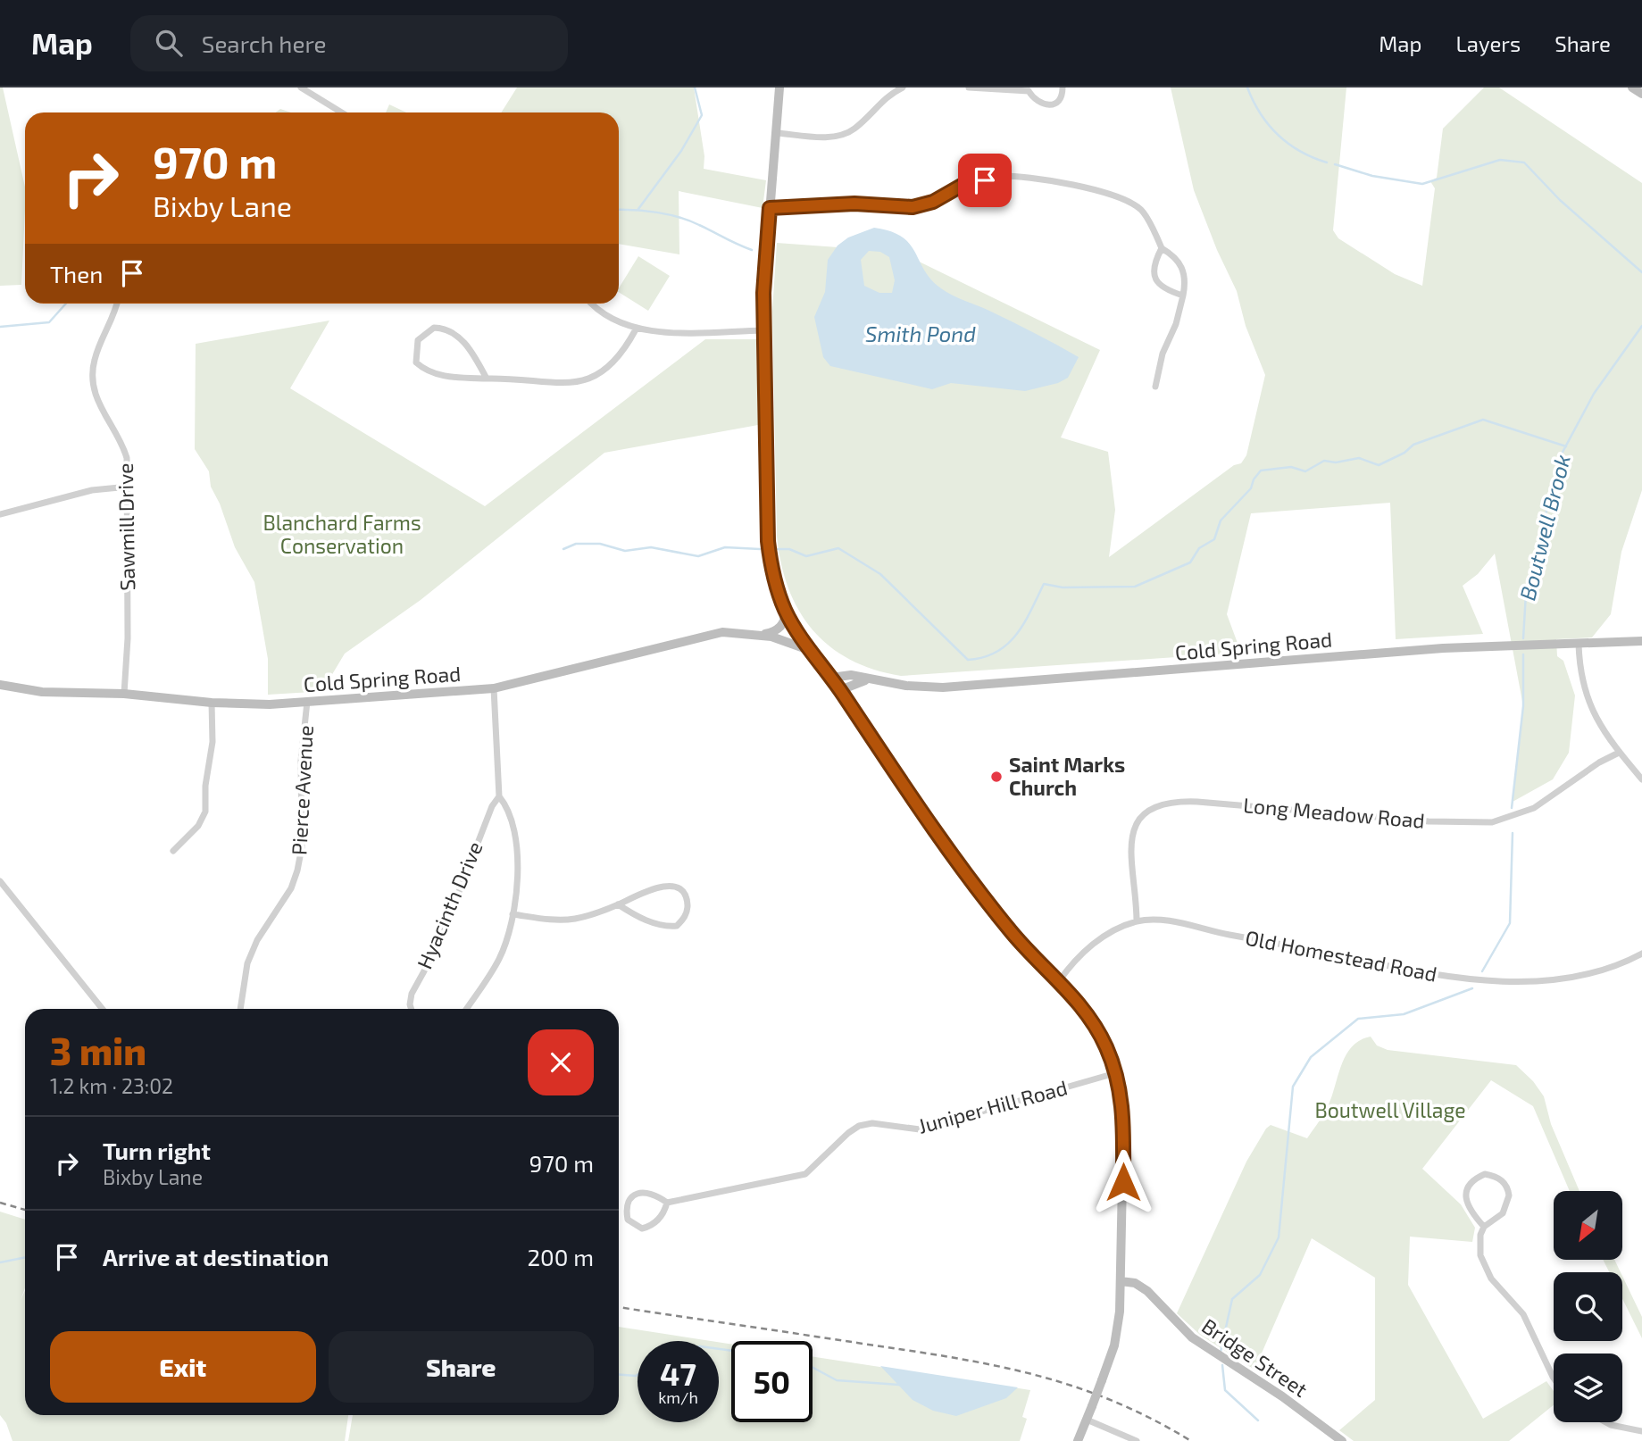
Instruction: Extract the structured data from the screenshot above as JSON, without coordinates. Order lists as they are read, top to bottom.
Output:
{
  "streets": {
    "main road": ["Cold Spring Road", "Bridge Street"],
    "street": [
      "Sawmill Drive",
      "Pierce Avenue",
      "Long Meadow Road",
      "Hyacinth Drive",
      "Old Homestead Road",
      "Juniper Hill Road"
    ]
  },
  "crossings": [
    ["Sawmill Drive", "Cold Spring Road"],
    ["Cold Spring Road", "Pierce Avenue"],
    ["Cold Spring Road", "Hyacinth Drive"],
    ["Long Meadow Road", "Old Homestead Road"]
  ],
  "water": ["Smith Pond", "Boutwell Brook"],
  "parks": ["Blanchard Farms Conservation", "Boutwell Village"],
  "places": ["Saint Marks Church"],
  "north": "bottom left",
  "page": {
    "header": "Map",
    "search": "Search here",
    "nav": ["Map", "Layers", "Share"],
    "turn": ["970 m", "Bixby Lane"],
    "then": "Then",
    "heading": ["3 min", "1.2 km · 23:02"],
    "list": [
      {
        "name": "Turn right",
        "note": "Bixby Lane",
        "value": "970 m"
      },
      {
        "name": "Arrive at destination",
        "value": "200 m"
      }
    ],
    "buttons": ["Exit", "Share"],
    "speed": "47 km/h",
    "limit": "50"
  }
}
